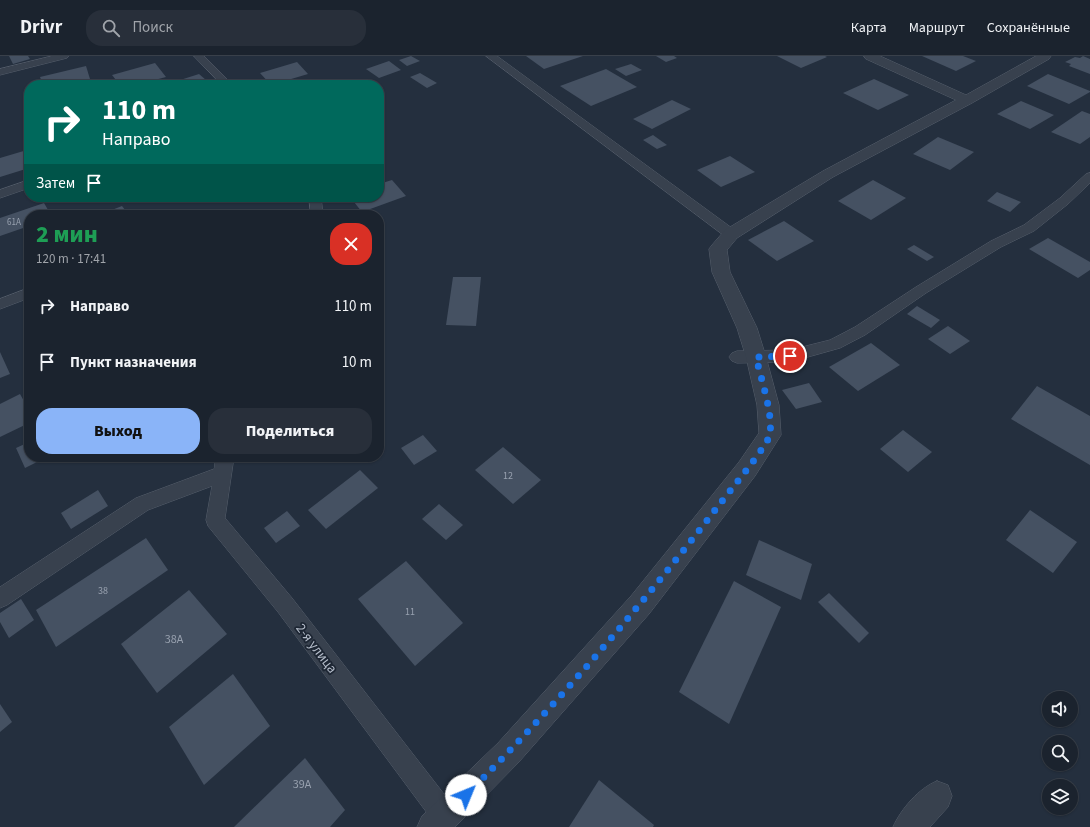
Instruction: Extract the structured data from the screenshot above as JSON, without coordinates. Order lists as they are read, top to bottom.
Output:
{
  "streets": {
    "lane": ["2-я улица"]
  },
  "house_numbers": [
    "61А",
    "12",
    "38",
    "11",
    "38А",
    "39А"
  ],
  "page": {
    "header": "Drivr",
    "search": "Поиск",
    "nav": ["Карта", "Маршрут", "Сохранённые"],
    "turn": ["110 m", "Направо"],
    "then": "Затем",
    "heading": ["2 мин", "120 m · 17:41"],
    "list": [
      {
        "name": "Направо",
        "value": "110 m"
      },
      {
        "name": "Пункт назначения",
        "value": "10 m"
      }
    ],
    "buttons": ["Выход", "Поделиться"]
  }
}
